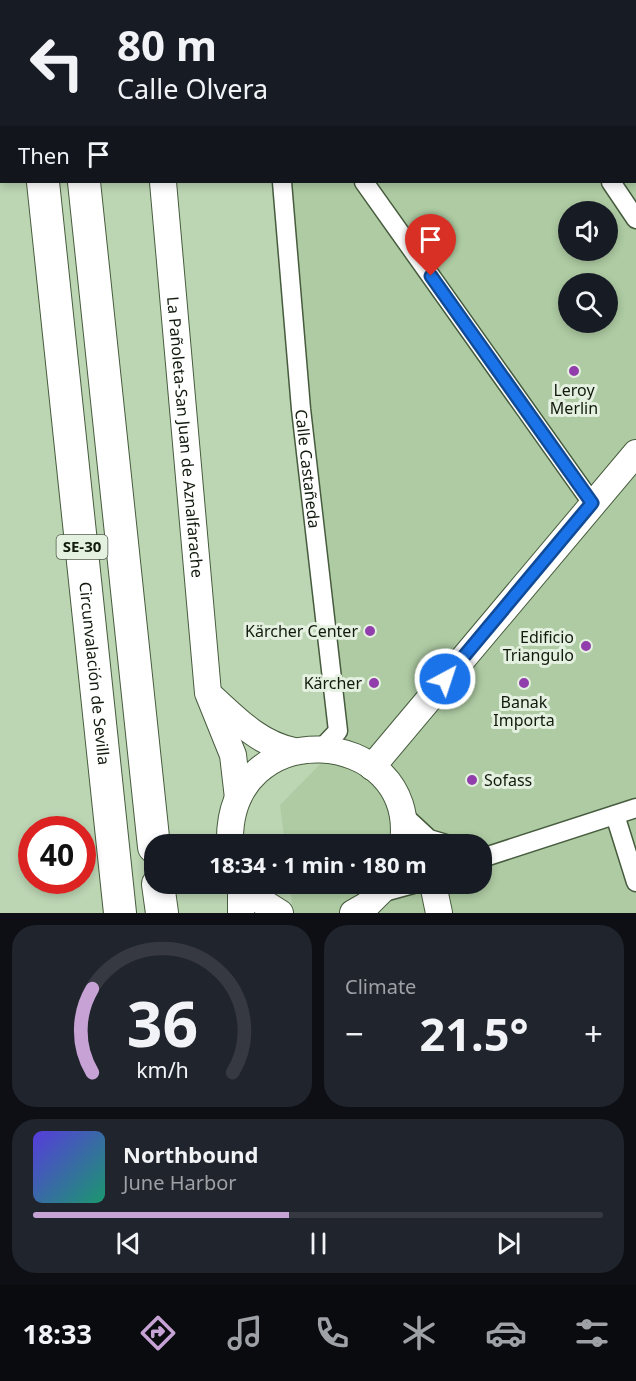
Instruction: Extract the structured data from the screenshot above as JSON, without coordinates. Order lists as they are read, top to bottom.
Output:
{
  "streets": {
    "highway": ["SE-30", "Circunvalación de Sevilla"],
    "main road": ["La Pañoleta-San Juan de Aznalfarache"],
    "street": ["Calle Castañeda"]
  },
  "places": [
    "Leroy Merlin",
    "Kärcher Center",
    "Edificio Triangulo",
    "Kärcher",
    "Banak Importa",
    "Sofass"
  ],
  "page": {
    "turn": ["80 m", "Calle Olvera"],
    "then": "Then",
    "limit": "40",
    "trip": "18:34 · 1 min · 180 m",
    "tile": "Climate",
    "heat": ["−", "21.5°", "+"],
    "song": ["Northbound", "June Harbor"],
    "tabs": "18:33",
    "gauge": ["36", "km/h"]
  }
}
